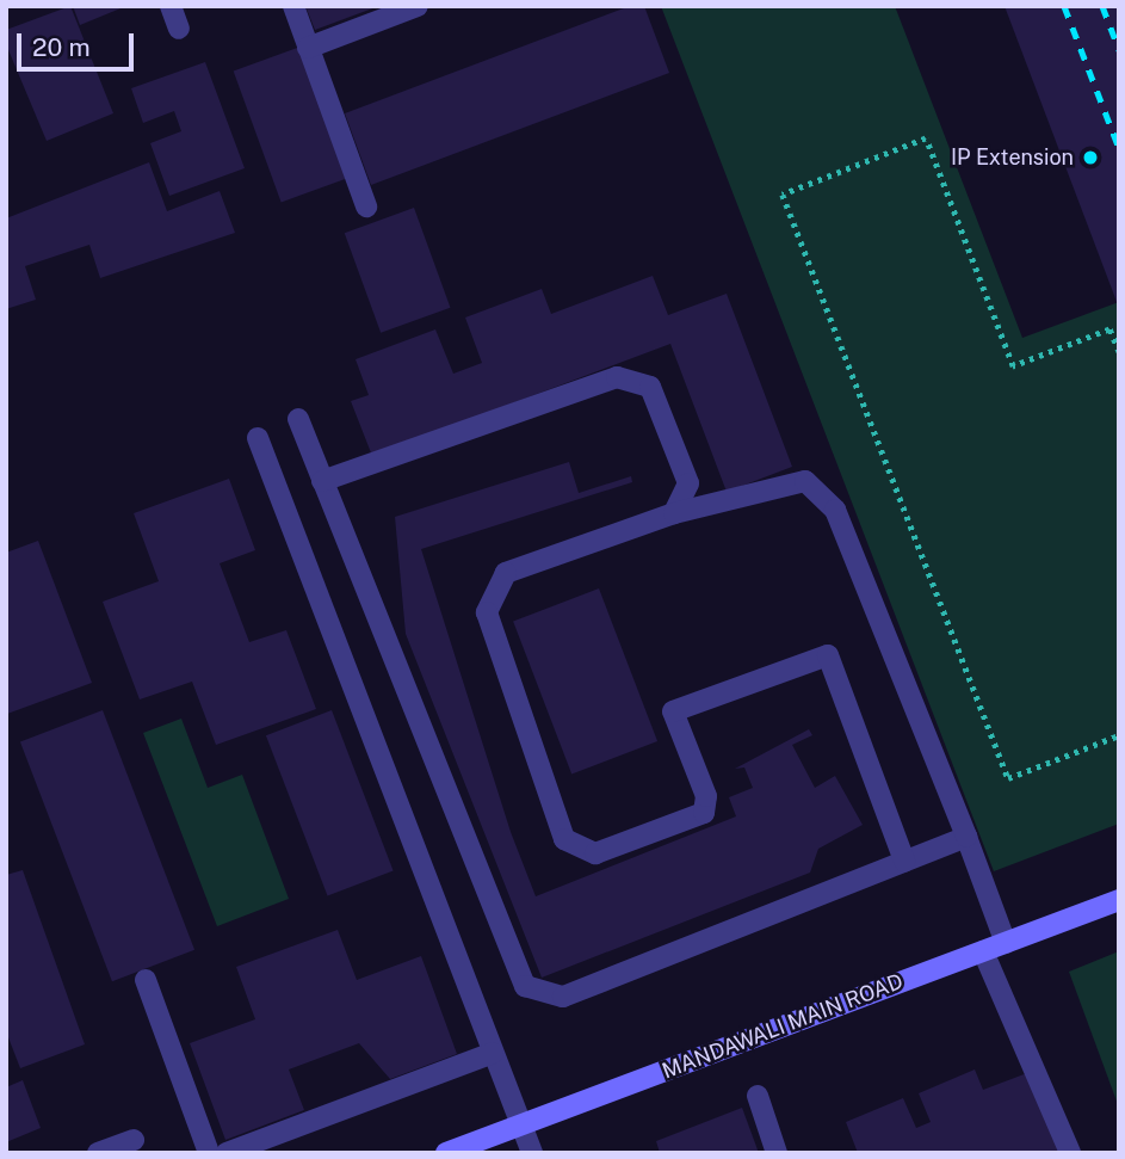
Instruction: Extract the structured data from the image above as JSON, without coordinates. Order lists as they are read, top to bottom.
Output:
{
  "streets": {
    "street": ["MANDAWALI MAIN ROAD"]
  },
  "places": ["IP Extension"],
  "scale_bar": "20 m"
}
